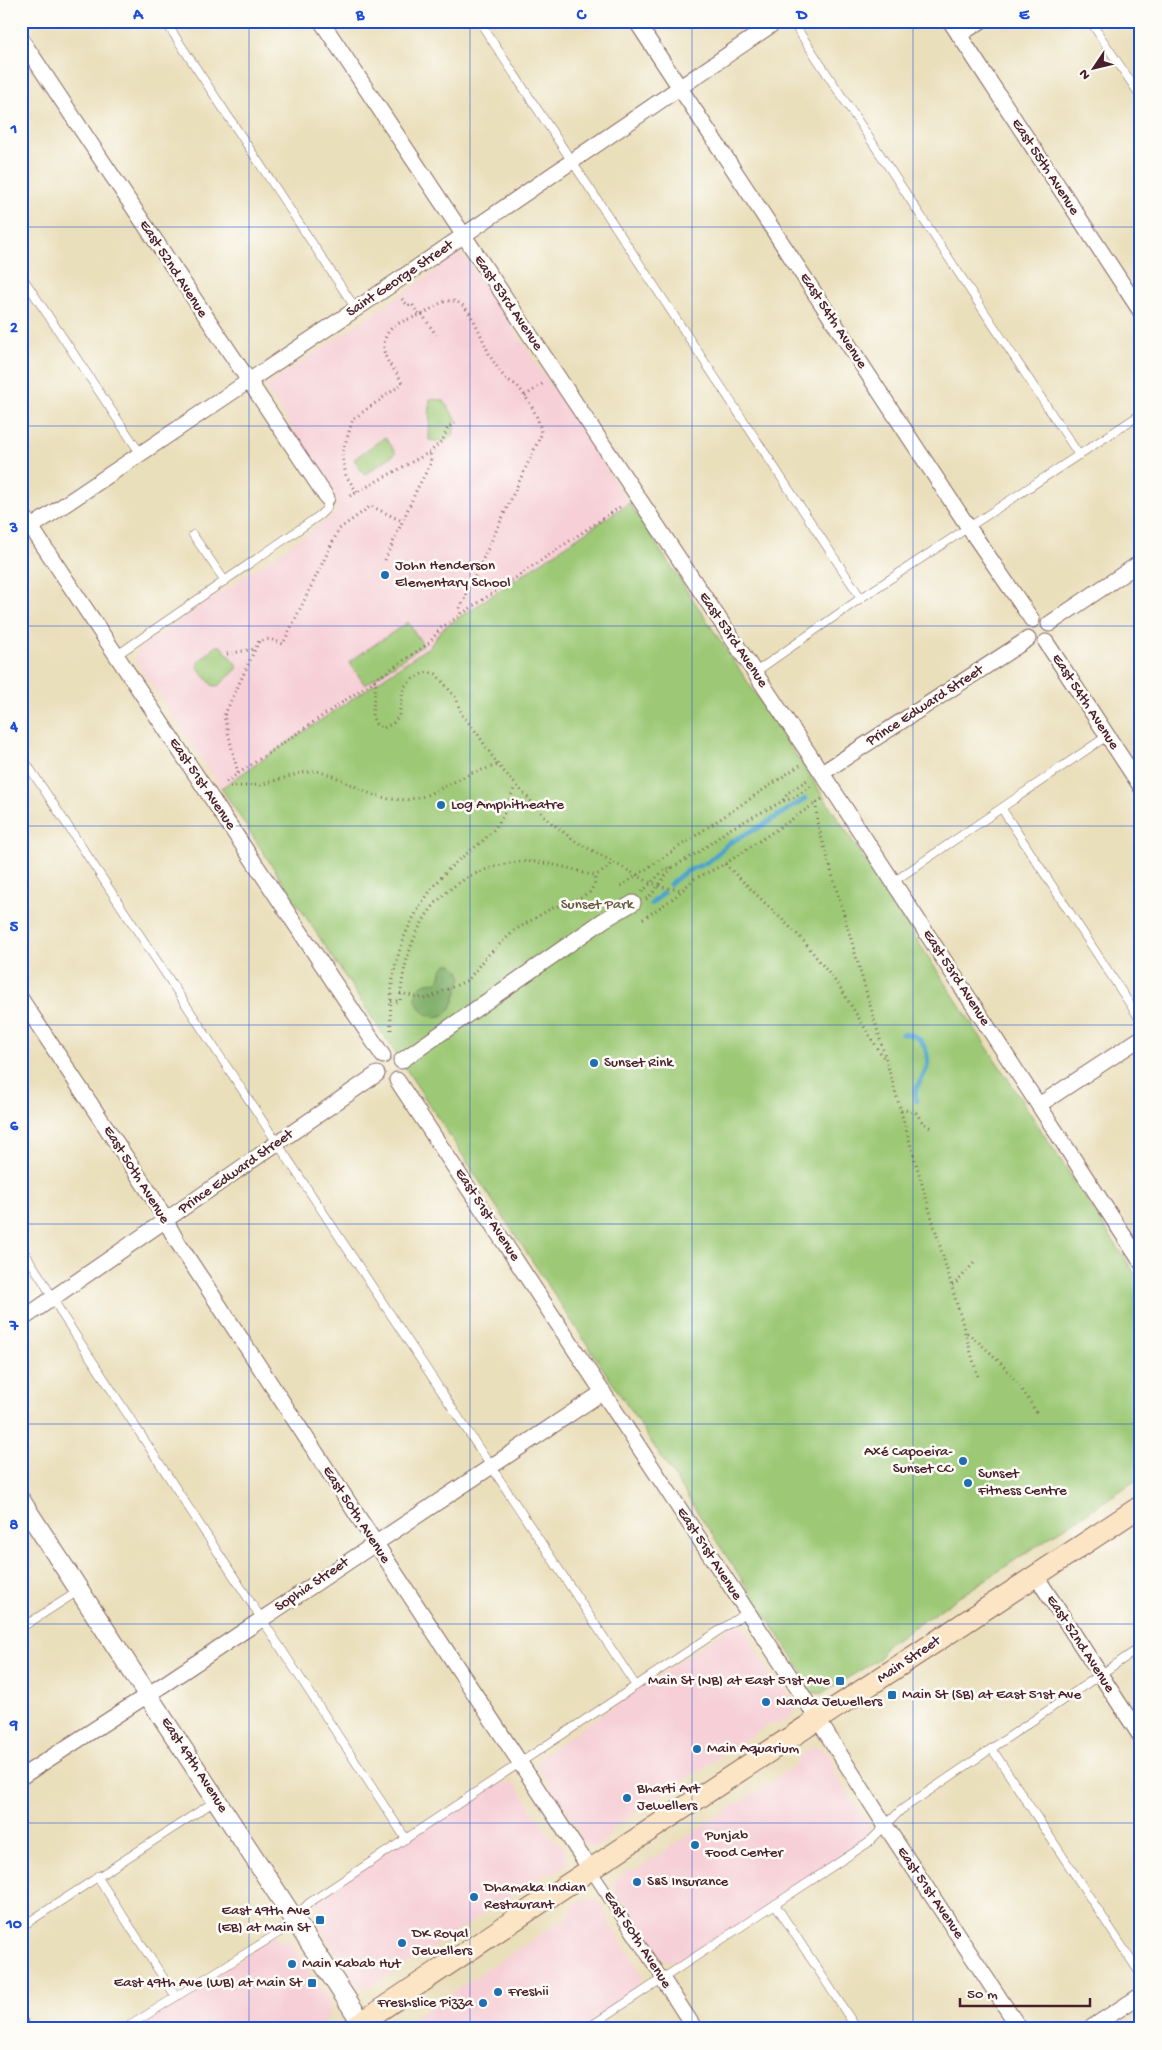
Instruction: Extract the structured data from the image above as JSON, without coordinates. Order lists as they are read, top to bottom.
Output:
{
  "streets": {
    "main road": ["Main Street"],
    "street": [
      "East 55th Avenue",
      "East 52nd Avenue",
      "Saint George Street",
      "East 53rd Avenue",
      "East 54th Avenue",
      "Prince Edward Street",
      "East 51st Avenue",
      "East 50th Avenue",
      "Sophia Street",
      "East 49th Avenue"
    ]
  },
  "crossings": [
    ["East 52nd Avenue", "Saint George Street"],
    ["East 52nd Avenue", "Main Street"],
    ["Saint George Street", "East 53rd Avenue"],
    ["Saint George Street", "East 54th Avenue"],
    ["Saint George Street", "East 51st Avenue"],
    ["East 53rd Avenue", "Prince Edward Street"],
    ["East 54th Avenue", "Prince Edward Street"],
    ["Prince Edward Street", "East 51st Avenue"],
    ["Prince Edward Street", "East 50th Avenue"],
    ["East 51st Avenue", "Sophia Street"],
    ["East 51st Avenue", "Main Street"],
    ["East 50th Avenue", "Sophia Street"],
    ["East 50th Avenue", "Main Street"],
    ["Sophia Street", "East 49th Avenue"],
    ["Main Street", "East 49th Avenue"]
  ],
  "parks": ["Sunset Park"],
  "places": {
    "other": [
      "John Henderson Elementary School",
      "Log Amphitheatre",
      "Sunset Rink",
      "Axé Capoeira- Sunset CC",
      "Sunset Fitness Centre",
      "Nanda Jewellers",
      "Main Aquarium",
      "Bharti Art Jewellers",
      "Punjab Food Center",
      "S&S Insurance",
      "Dhamaka Indian Restaurant",
      "DK Royal Jewellers",
      "Main Kabab Hut",
      "Freshii",
      "Freshslice Pizza"
    ],
    "transit": [
      "Main St (NB) at East 51st Ave",
      "Main St (SB) at East 51st Ave",
      "East 49th Ave (EB) at Main St",
      "East 49th Ave (WB) at Main St"
    ]
  },
  "scale_bar": "50 m",
  "north": "bottom left",
  "grid": {
    "columns": [
      "A",
      "B",
      "C",
      "D",
      "E"
    ],
    "rows": [
      "1",
      "2",
      "3",
      "4",
      "5",
      "6",
      "7",
      "8",
      "9",
      "10"
    ]
  }
}
